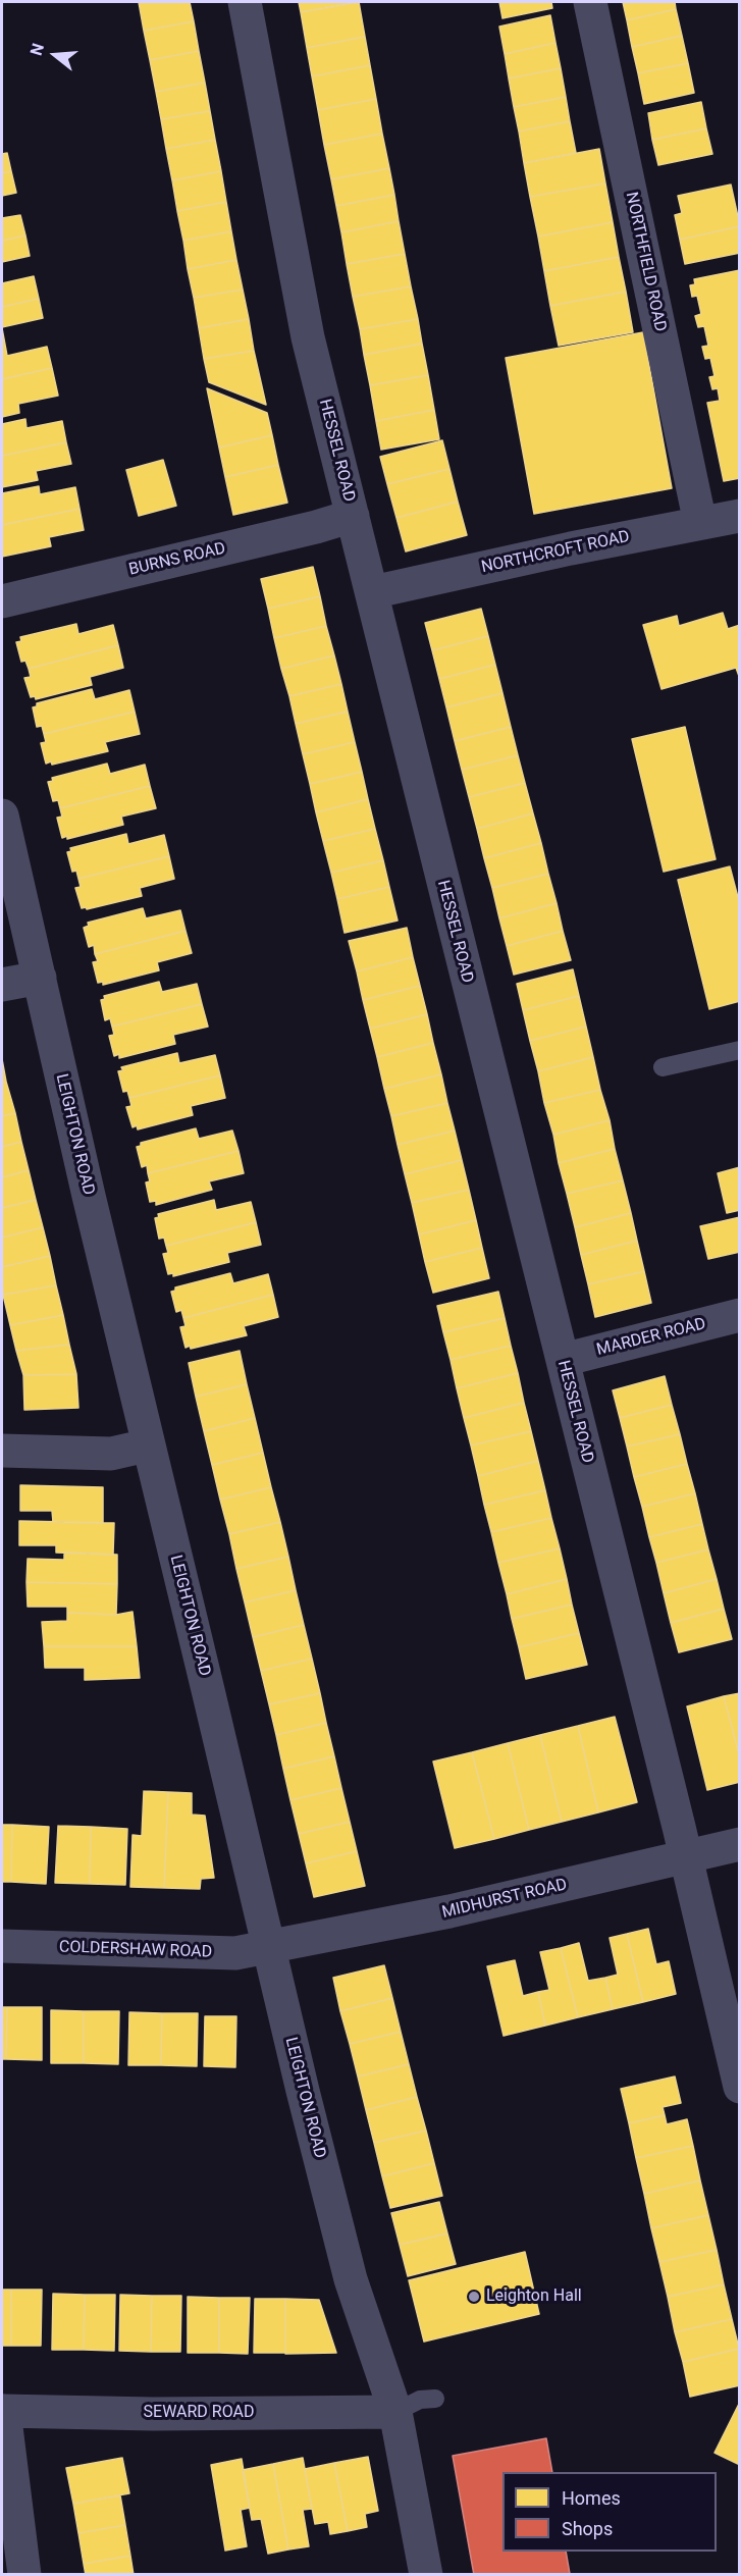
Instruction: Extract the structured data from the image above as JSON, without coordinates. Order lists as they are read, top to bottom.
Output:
{
  "streets": {
    "street": [
      "NORTHFIELD ROAD",
      "HESSEL ROAD",
      "NORTHCROFT ROAD",
      "BURNS ROAD",
      "LEIGHTON ROAD",
      "MARDER ROAD",
      "MIDHURST ROAD",
      "COLDERSHAW ROAD",
      "SEWARD ROAD"
    ]
  },
  "crossings": [
    ["NORTHFIELD ROAD", "NORTHCROFT ROAD"],
    ["HESSEL ROAD", "NORTHCROFT ROAD"],
    ["HESSEL ROAD", "BURNS ROAD"],
    ["HESSEL ROAD", "MARDER ROAD"],
    ["HESSEL ROAD", "MIDHURST ROAD"],
    ["LEIGHTON ROAD", "MIDHURST ROAD"],
    ["LEIGHTON ROAD", "COLDERSHAW ROAD"],
    ["LEIGHTON ROAD", "SEWARD ROAD"],
    ["MIDHURST ROAD", "COLDERSHAW ROAD"]
  ],
  "places": ["Leighton Hall"],
  "legend": ["Homes", "Shops"],
  "north": "left"
}
